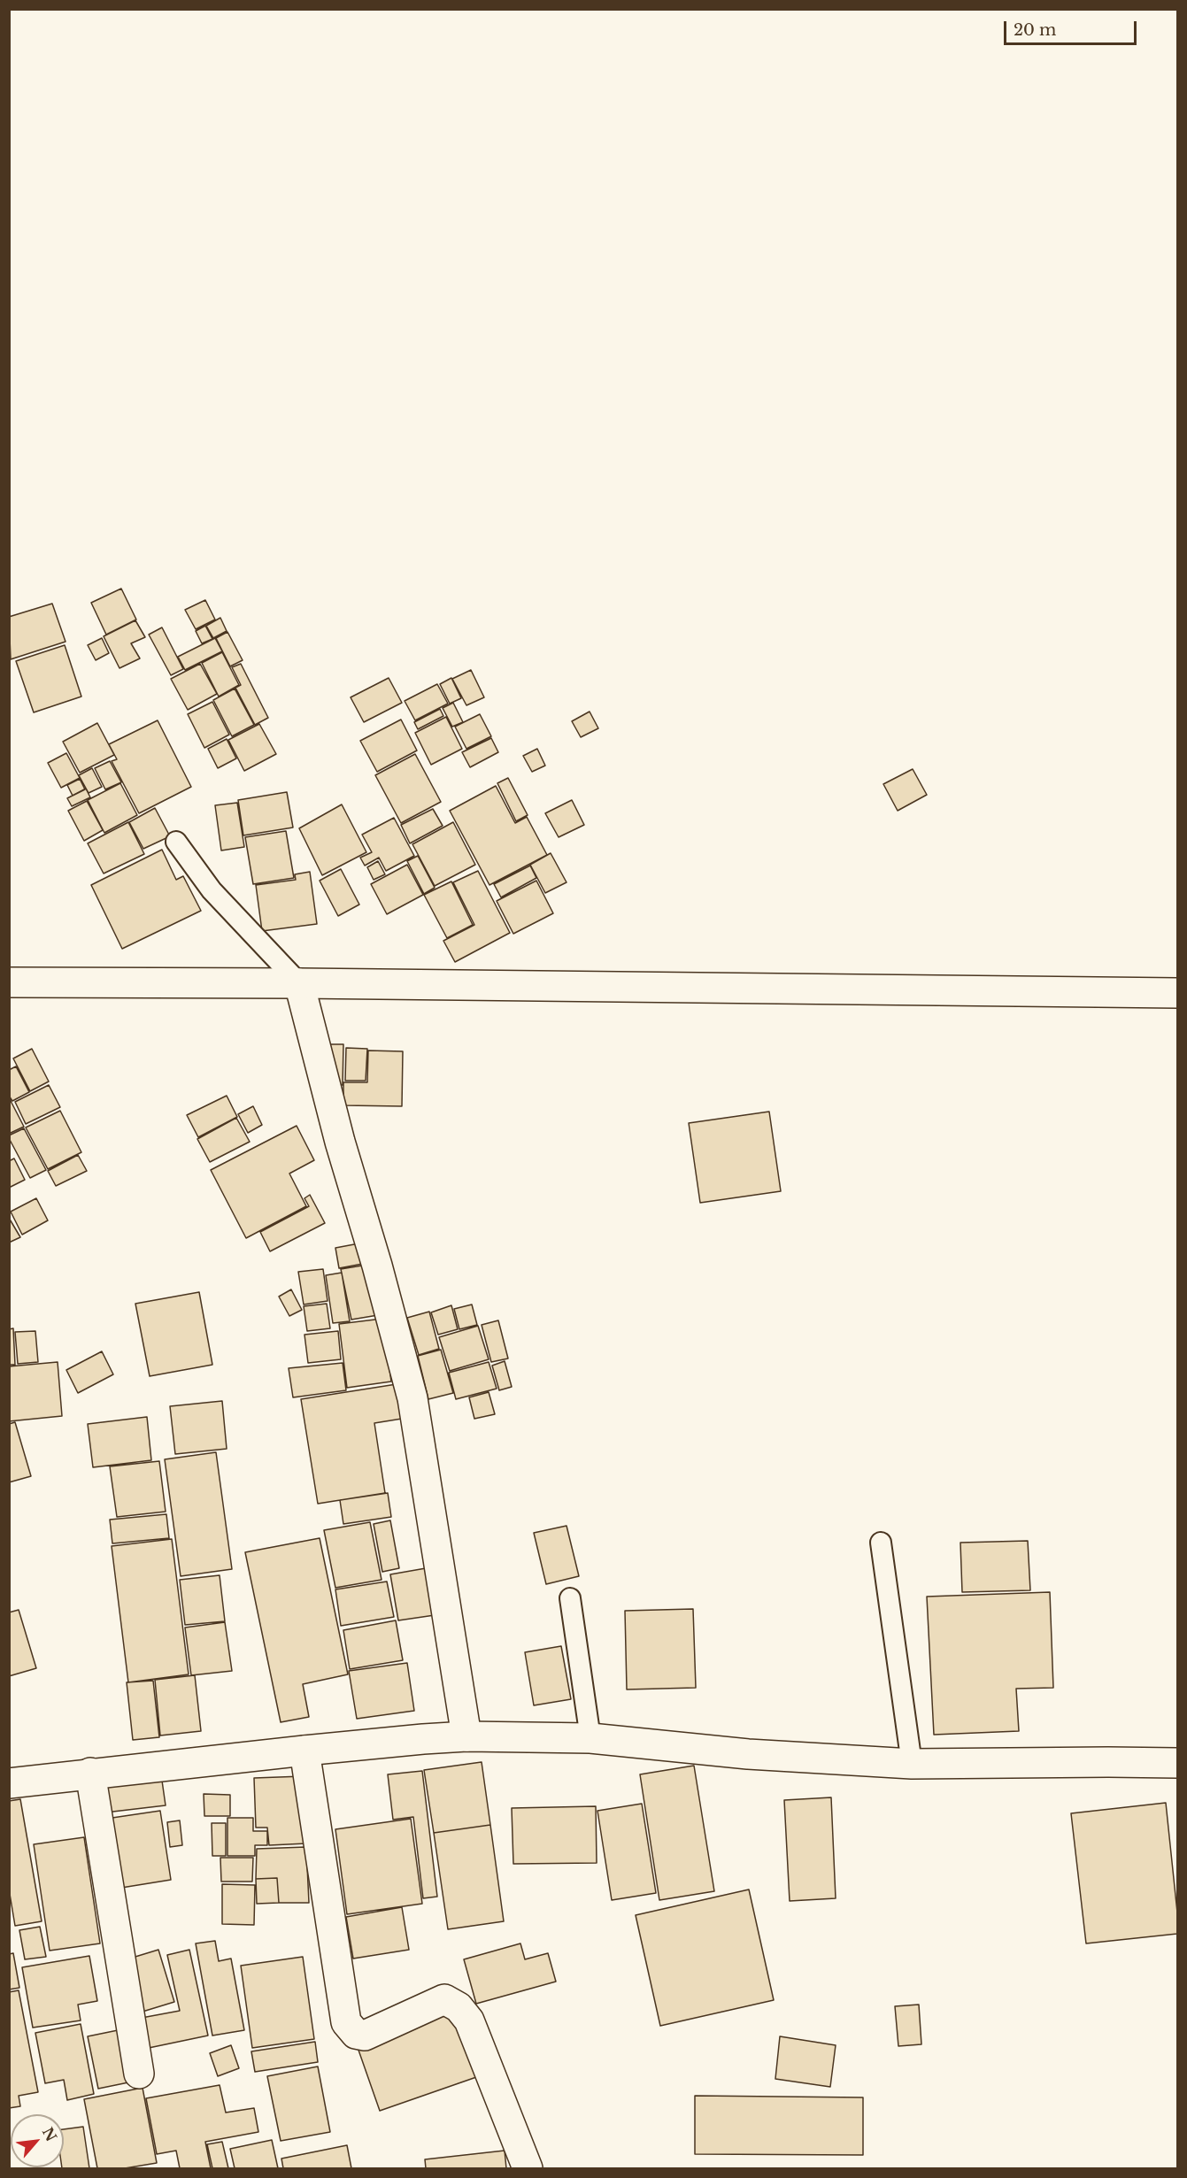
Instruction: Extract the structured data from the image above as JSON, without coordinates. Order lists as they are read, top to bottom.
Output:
{
  "scale_bar": "20 m",
  "north": "top right"
}
